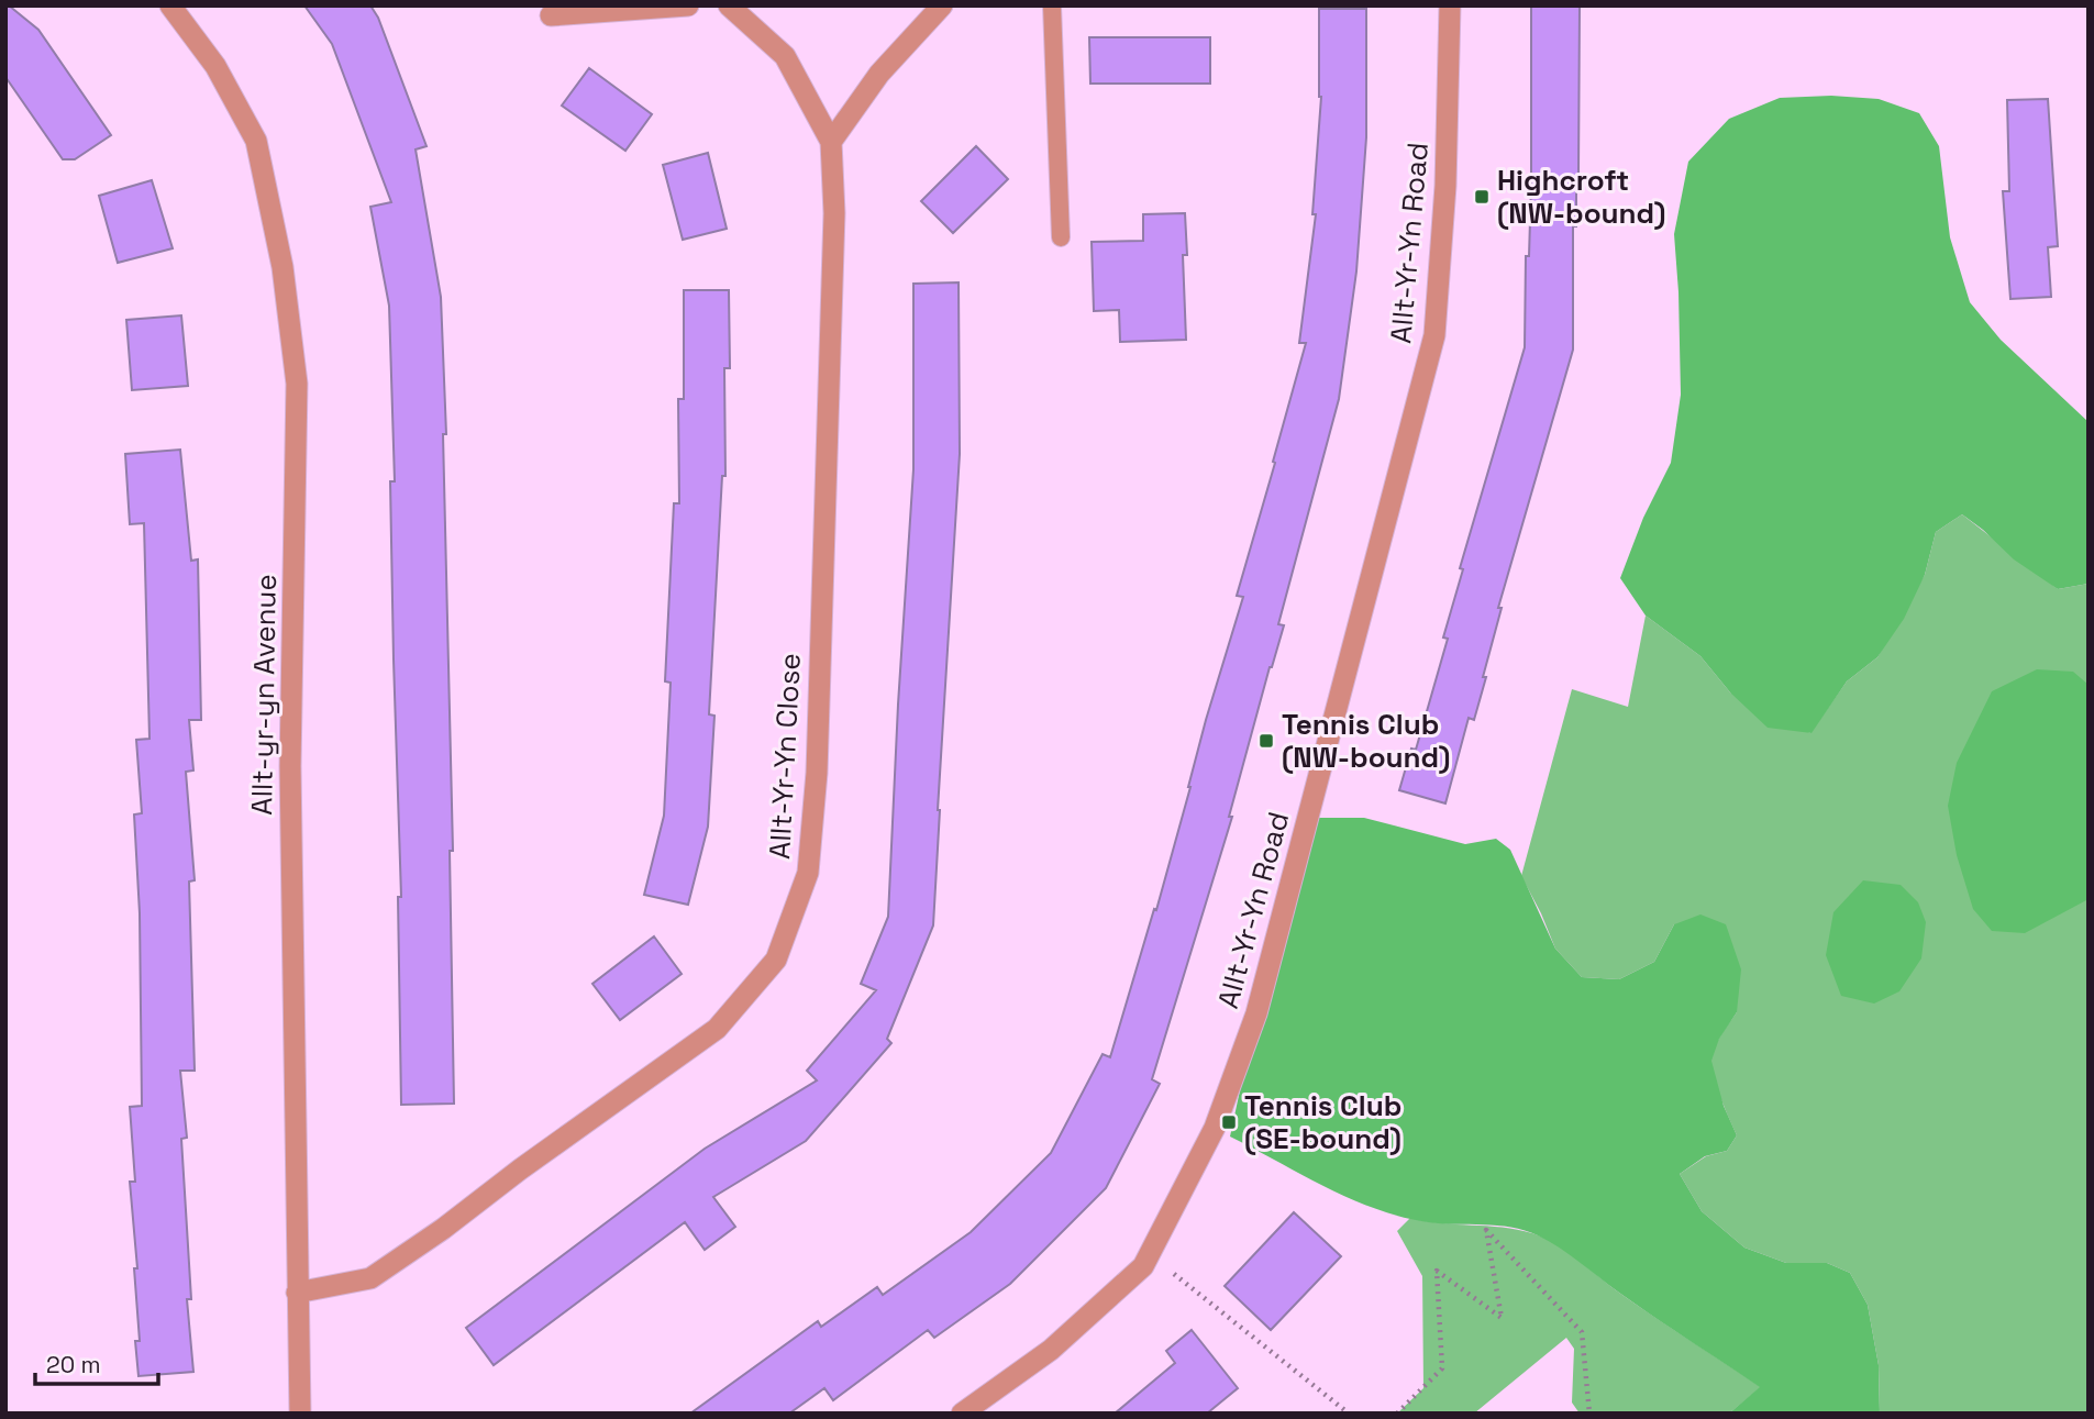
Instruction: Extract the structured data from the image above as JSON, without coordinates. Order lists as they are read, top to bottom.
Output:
{
  "streets": {
    "street": ["Allt-Yr-Yn Road", "Allt-yr-yn Avenue", "Allt-Yr-Yn Close"]
  },
  "crossings": [
    ["Allt-yr-yn Avenue", "Allt-Yr-Yn Close"]
  ],
  "places": {
    "transit": ["Highcroft (NW-bound)", "Tennis Club (NW-bound)", "Tennis Club (SE-bound)"]
  },
  "scale_bar": "20 m"
}
